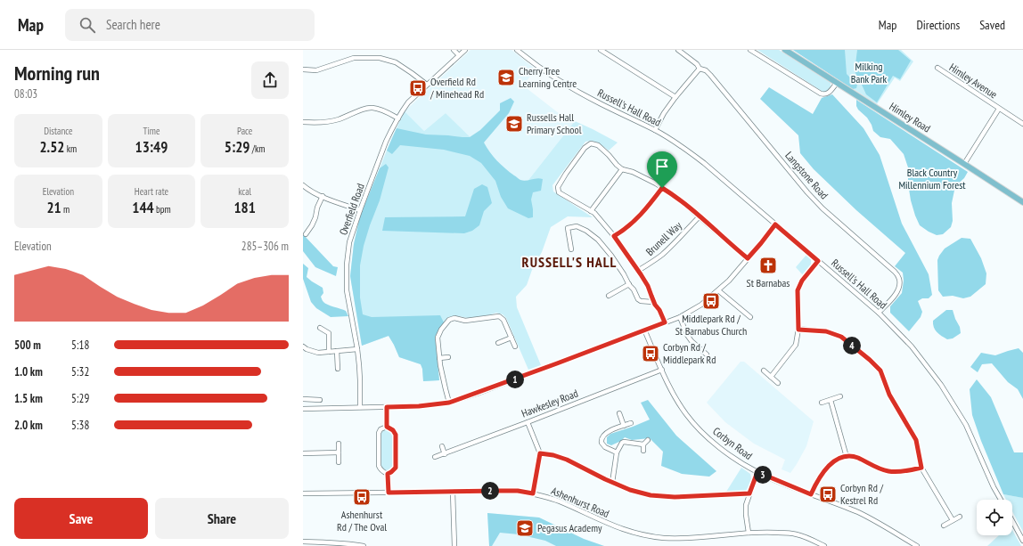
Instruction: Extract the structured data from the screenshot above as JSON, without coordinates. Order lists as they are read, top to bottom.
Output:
{
  "streets": {
    "main road": ["Himley Road"],
    "street": [
      "Himley Avenue",
      "Russell's Hall Road",
      "Langstone Road",
      "Overfield Road",
      "Brunell Way",
      "Hawkesley Road",
      "Corbyn Road",
      "Ashenhurst Road"
    ]
  },
  "crossings": [
    ["Himley Avenue", "Himley Road"],
    ["Russell's Hall Road", "Langstone Road"],
    ["Hawkesley Road", "Corbyn Road"]
  ],
  "districts": ["RUSSELL'S HALL"],
  "parks": ["Milking Bank Park", "Black Country Millennium Forest"],
  "places": {
    "school or university": ["Cherry Tree Learning Centre", "Russells Hall Primary School", "Pegasus Academy"],
    "bus stop": [
      "Overfield Rd / Minehead Rd",
      "Middlepark Rd / St Barnabus Church",
      "Corbyn Rd / Middlepark Rd",
      "Corbyn Rd / Kestrel Rd",
      "Ashenhurst Rd / The Oval"
    ],
    "church": ["St Barnabas"]
  },
  "page": {
    "header": "Map",
    "search": "Search here",
    "nav": ["Map", "Directions", "Saved"],
    "heading": ["Morning run", "08:03"],
    "stats": [
      ["Distance", "2.52 km"],
      ["Time", "13:49"],
      ["Pace", "5:29 /km"],
      ["Elevation", "21 m"],
      ["Heart rate", "144 bpm"],
      ["kcal", "181"]
    ],
    "chart": ["Elevation", "285–306 m"],
    "list": [
      {
        "name": "500 m",
        "note": "5:18"
      },
      {
        "name": "1.0 km",
        "note": "5:32"
      },
      {
        "name": "1.5 km",
        "note": "5:29"
      },
      {
        "name": "2.0 km",
        "note": "5:38"
      }
    ],
    "pins": [
      "4",
      "1",
      "3",
      "2"
    ],
    "buttons": ["Save", "Share"]
  }
}
